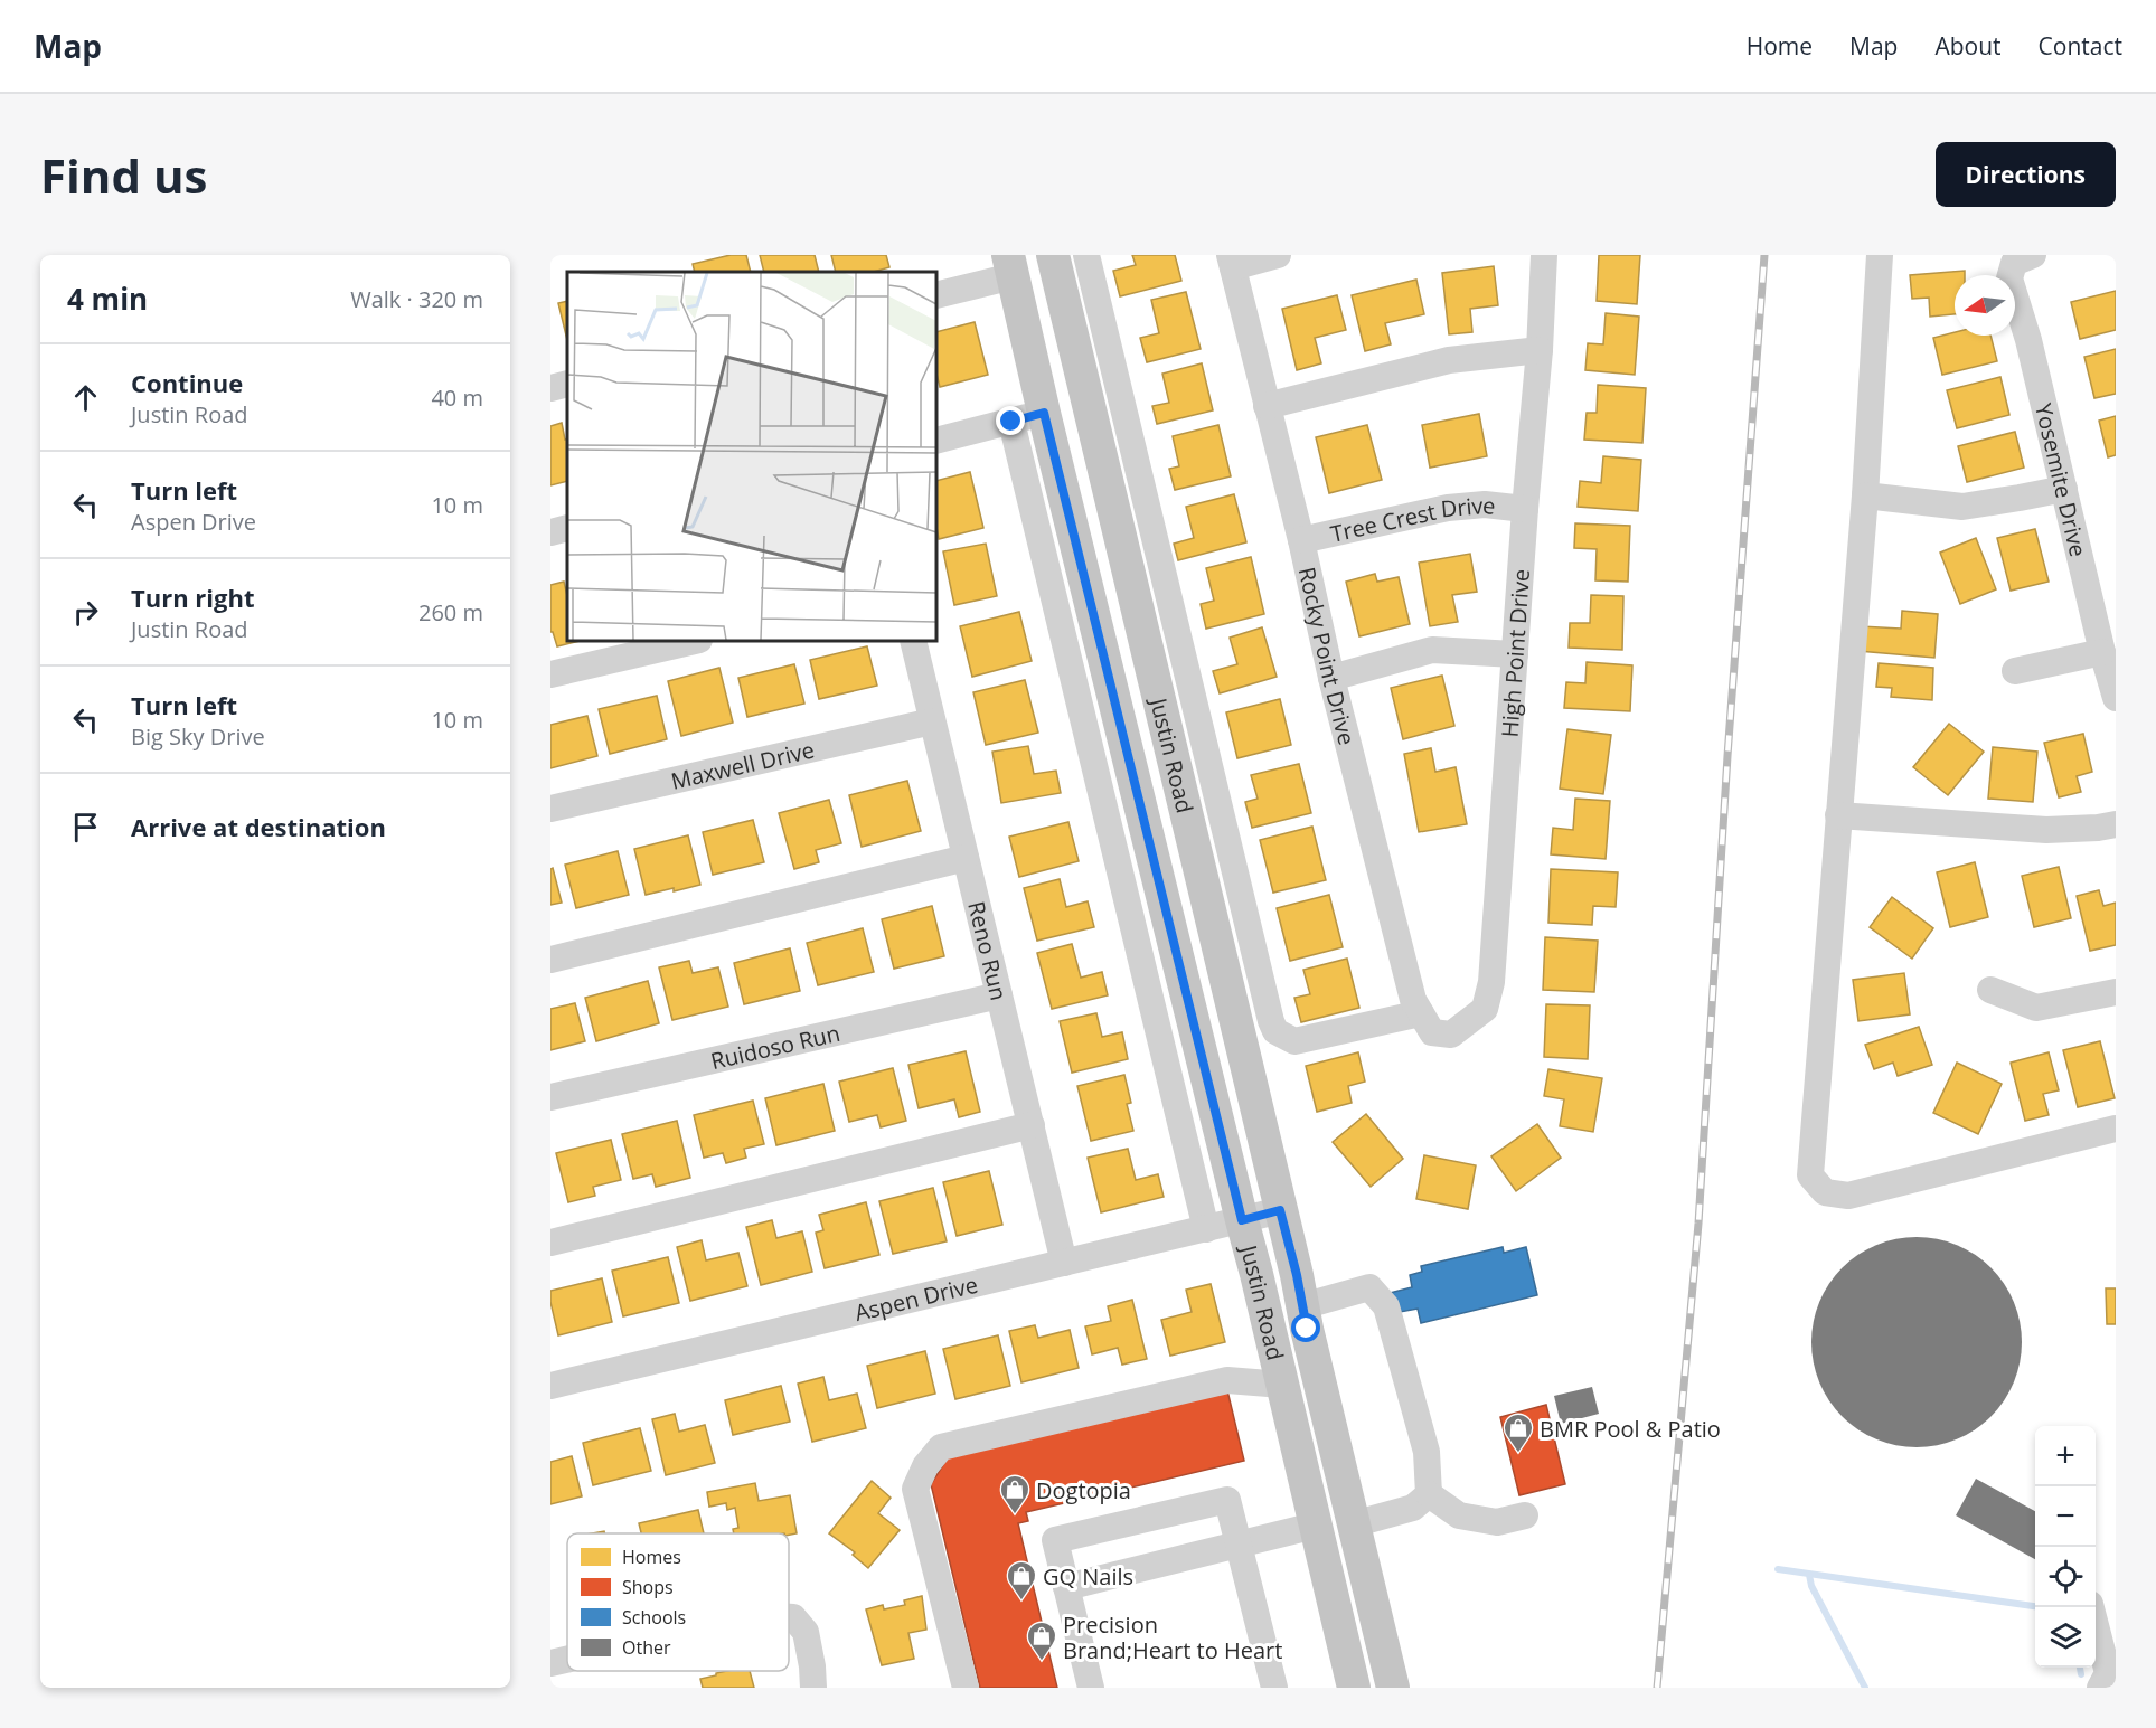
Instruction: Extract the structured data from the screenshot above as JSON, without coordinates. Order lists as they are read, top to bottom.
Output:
{
  "streets": {
    "main road": ["Justin Road"],
    "street": [
      "Yosemite Drive",
      "Tree Crest Drive",
      "High Point Drive",
      "Rocky Point Drive",
      "Maxwell Drive",
      "Reno Run",
      "Ruidoso Run",
      "Aspen Drive"
    ]
  },
  "crossings": [
    ["Tree Crest Drive", "High Point Drive"],
    ["Tree Crest Drive", "Rocky Point Drive"],
    ["High Point Drive", "Rocky Point Drive"],
    ["Justin Road", "Aspen Drive"],
    ["Maxwell Drive", "Reno Run"],
    ["Reno Run", "Ruidoso Run"],
    ["Reno Run", "Aspen Drive"]
  ],
  "places": {
    "shop": [
      "BMR Pool & Patio",
      "Dogtopia",
      "GQ Nails",
      "Precision Brand;Heart to Heart"
    ]
  },
  "legend": [
    "Homes",
    "Shops",
    "Schools",
    "Other"
  ],
  "north": "left",
  "page": {
    "header": "Map",
    "nav": [
      "Home",
      "Map",
      "About",
      "Contact"
    ],
    "buttons": "Directions",
    "title": "Find us",
    "heading": ["4 min", "Walk · 320 m"],
    "list": [
      ["Continue", "Justin Road", "40 m"],
      ["Turn left", "Aspen Drive", "10 m"],
      ["Turn right", "Justin Road", "260 m"],
      ["Turn left", "Big Sky Drive", "10 m"],
      "Arrive at destination"
    ],
    "map_buttons": ["+", "−"]
  }
}
